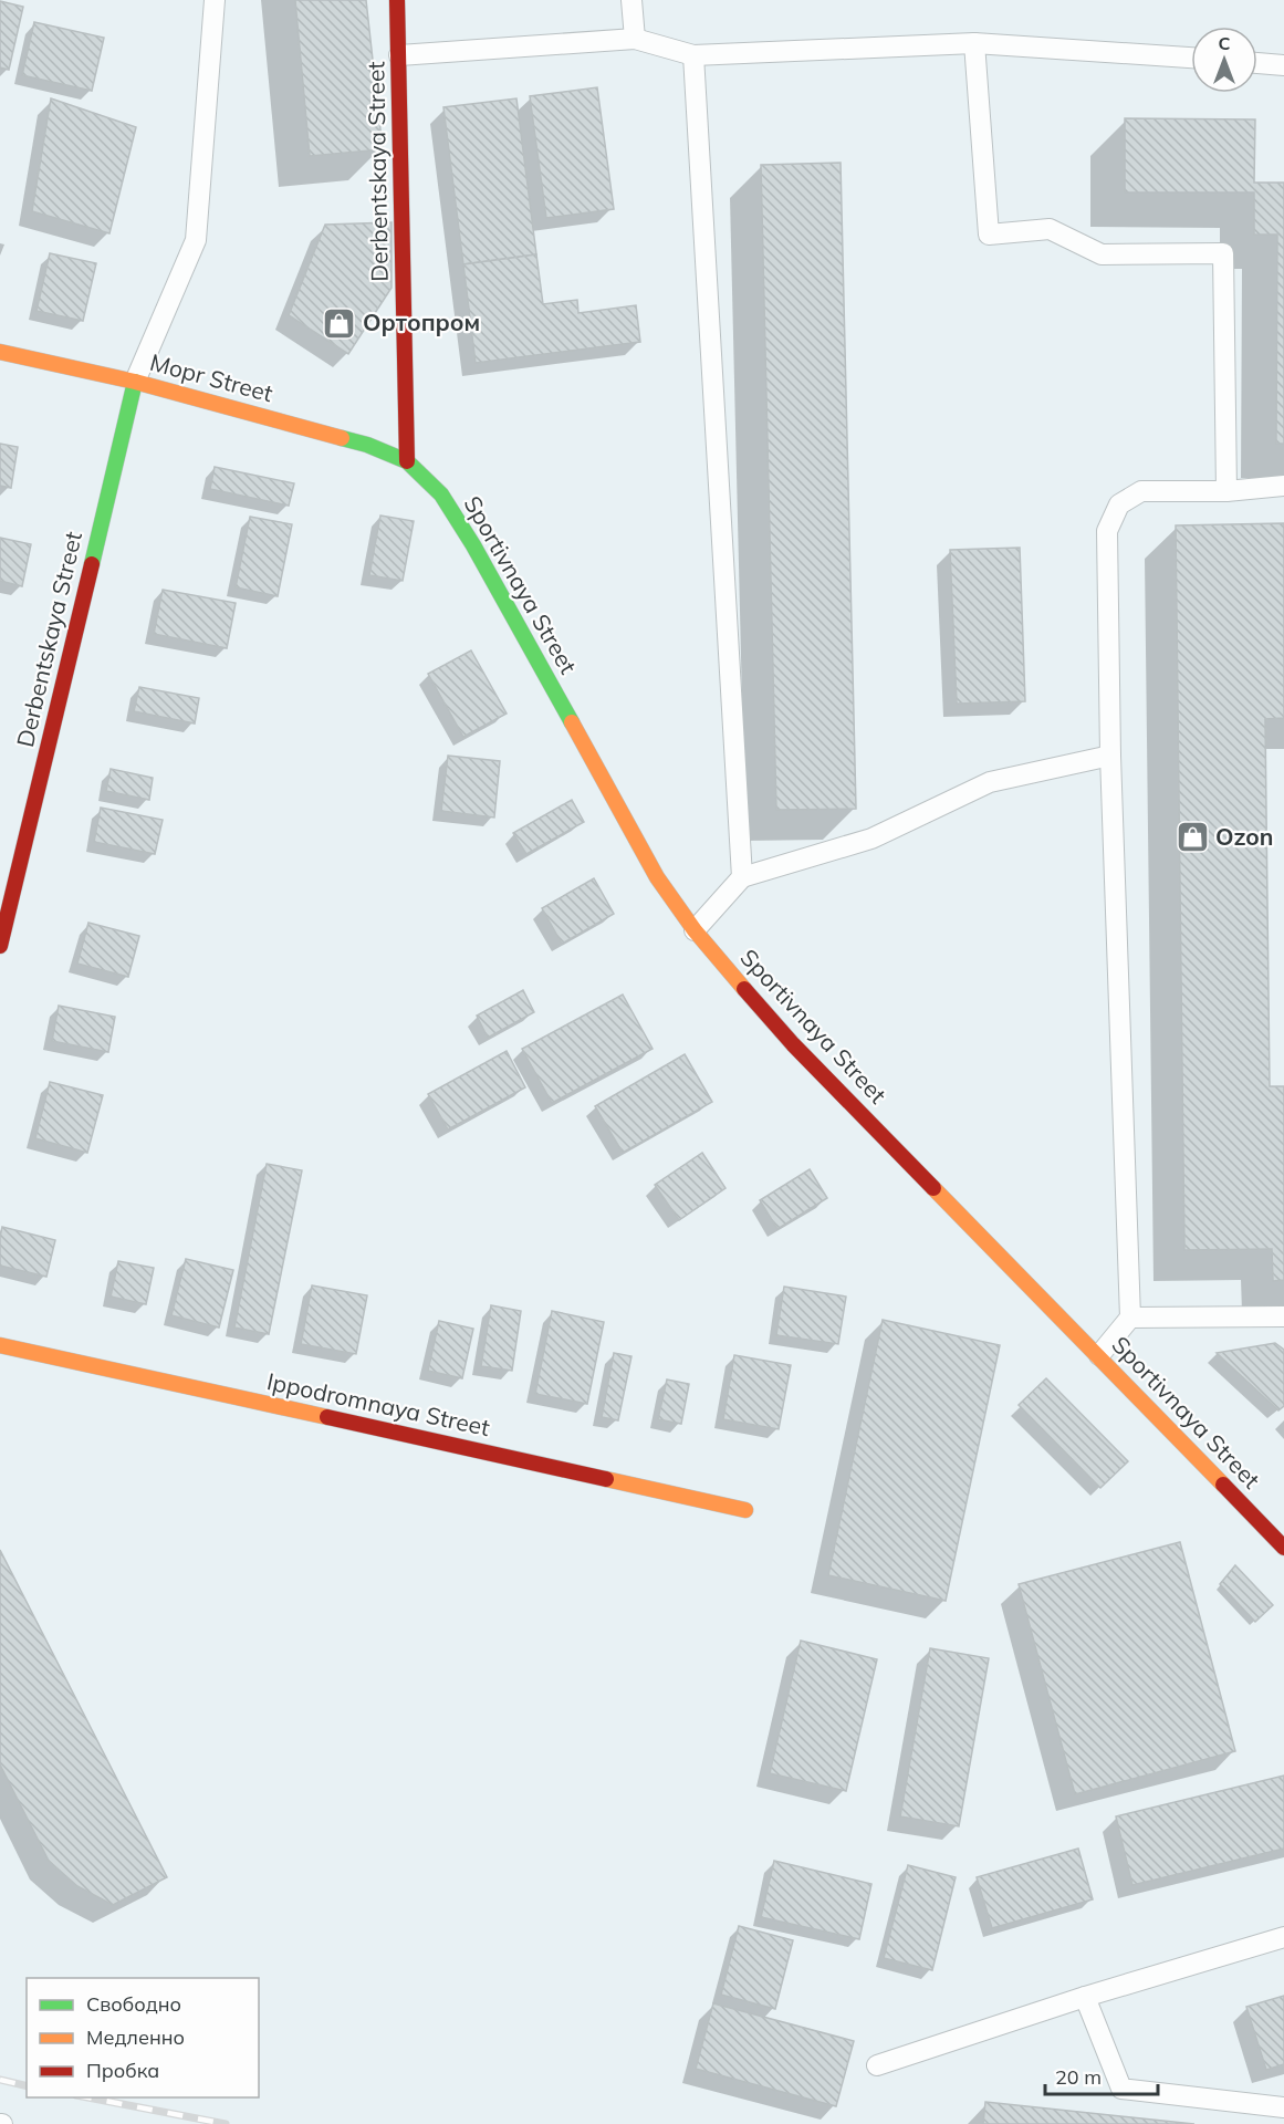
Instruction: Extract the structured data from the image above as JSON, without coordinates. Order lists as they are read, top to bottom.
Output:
{
  "streets": {
    "main road": [
      "Derbentskaya Street",
      "Mopr Street",
      "Sportivnaya Street",
      "Ippodromnaya Street"
    ]
  },
  "crossings": [
    ["Derbentskaya Street", "Mopr Street"],
    ["Derbentskaya Street", "Sportivnaya Street"],
    ["Mopr Street", "Sportivnaya Street"]
  ],
  "places": {
    "shop": ["Ортопром", "Ozon"]
  },
  "legend": ["Свободно", "Медленно", "Пробка"],
  "scale_bar": "20 m",
  "north": "top"
}
